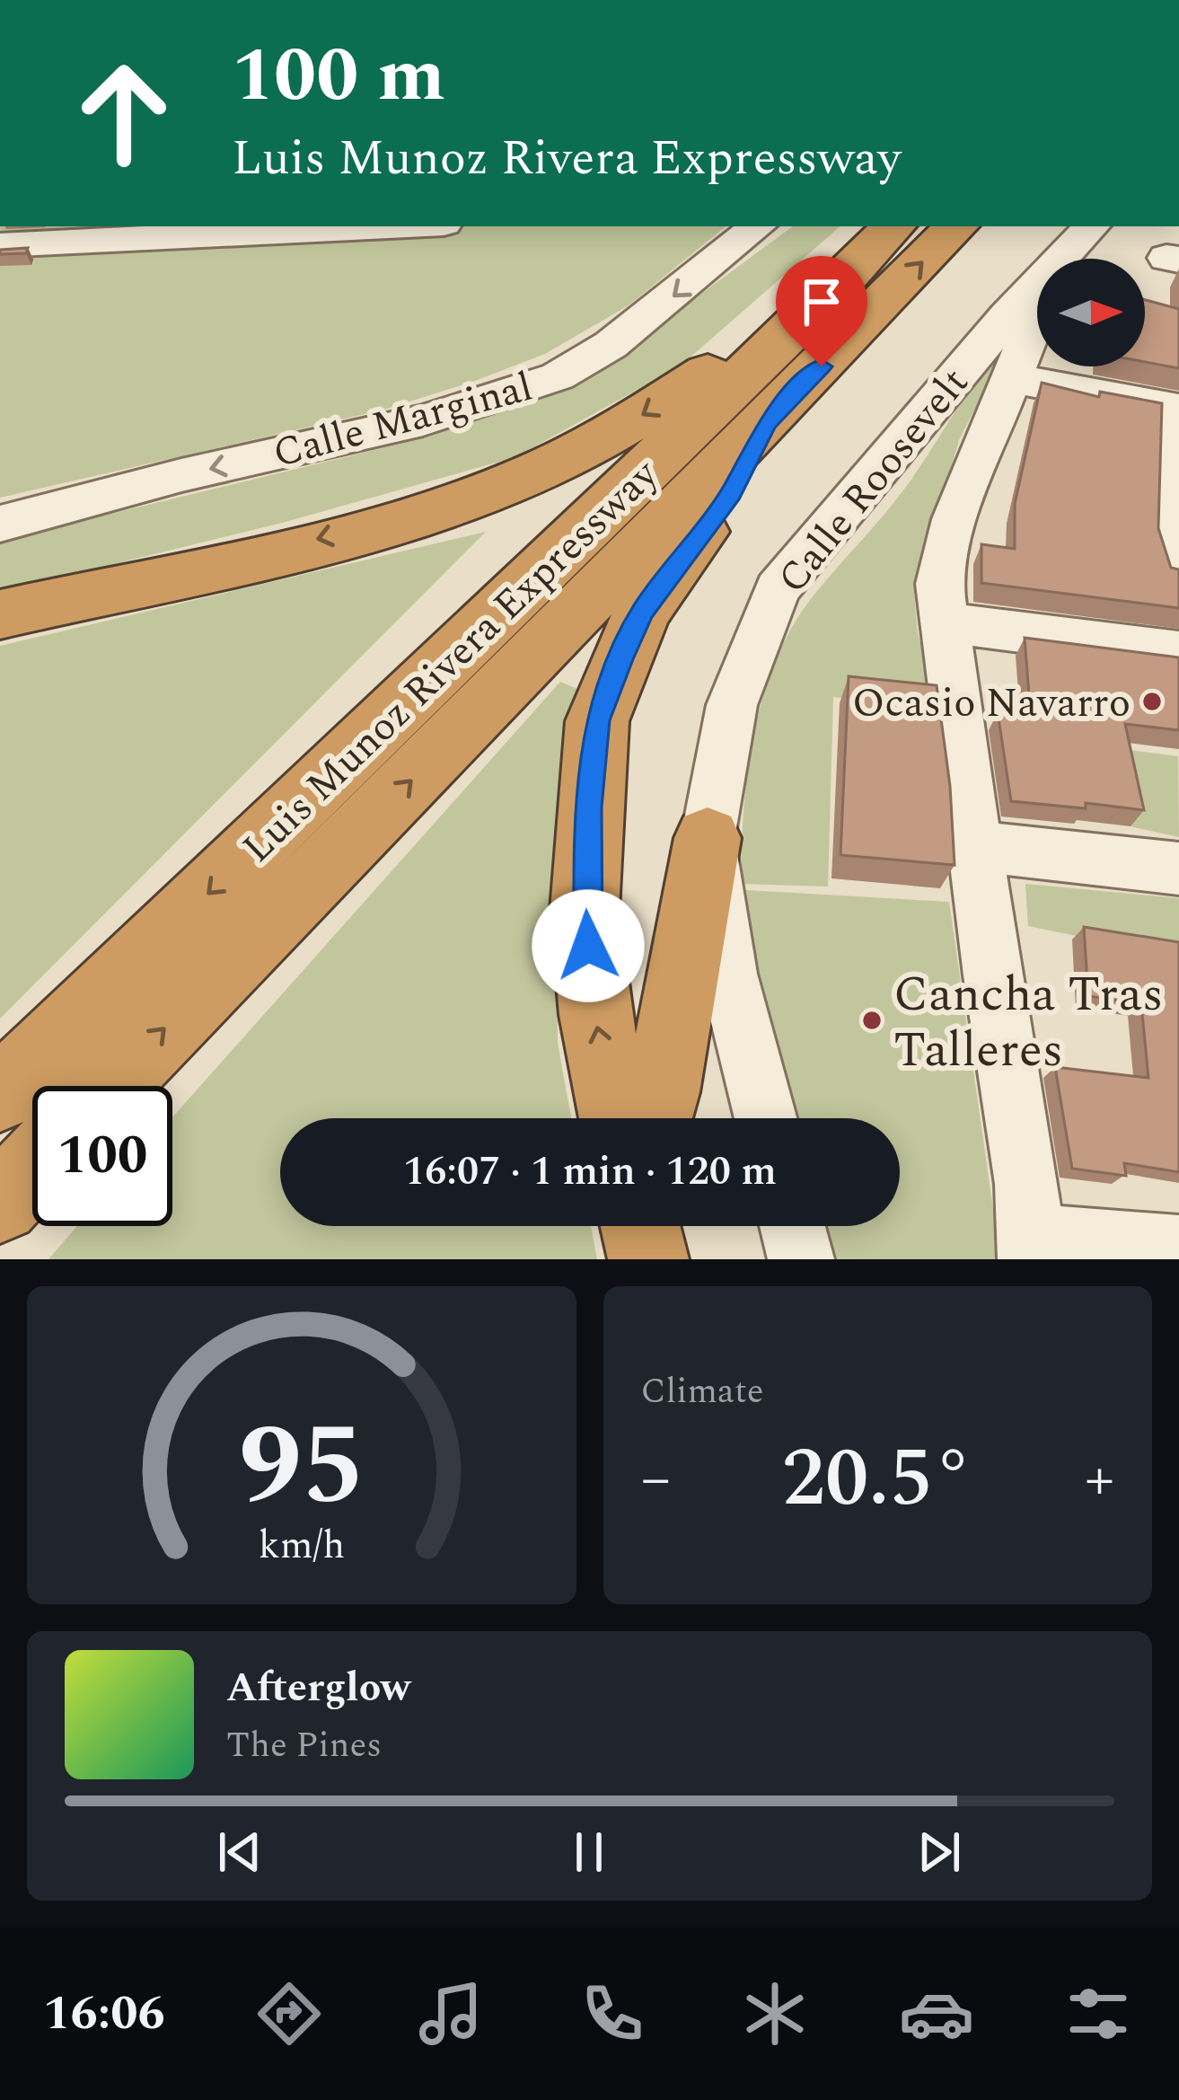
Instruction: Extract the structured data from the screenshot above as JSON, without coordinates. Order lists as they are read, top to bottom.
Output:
{
  "streets": {
    "highway": ["Luis Munoz Rivera Expressway"],
    "street": ["Calle Marginal", "Calle Roosevelt"]
  },
  "places": ["Ocasio Navarro", "Cancha Tras Talleres"],
  "north": "right",
  "page": {
    "turn": ["100 m", "Luis Munoz Rivera Expressway"],
    "limit": "100",
    "trip": "16:07 · 1 min · 120 m",
    "tile": "Climate",
    "heat": ["−", "20.5°", "+"],
    "song": ["Afterglow", "The Pines"],
    "tabs": "16:06",
    "gauge": ["95", "km/h"]
  }
}
